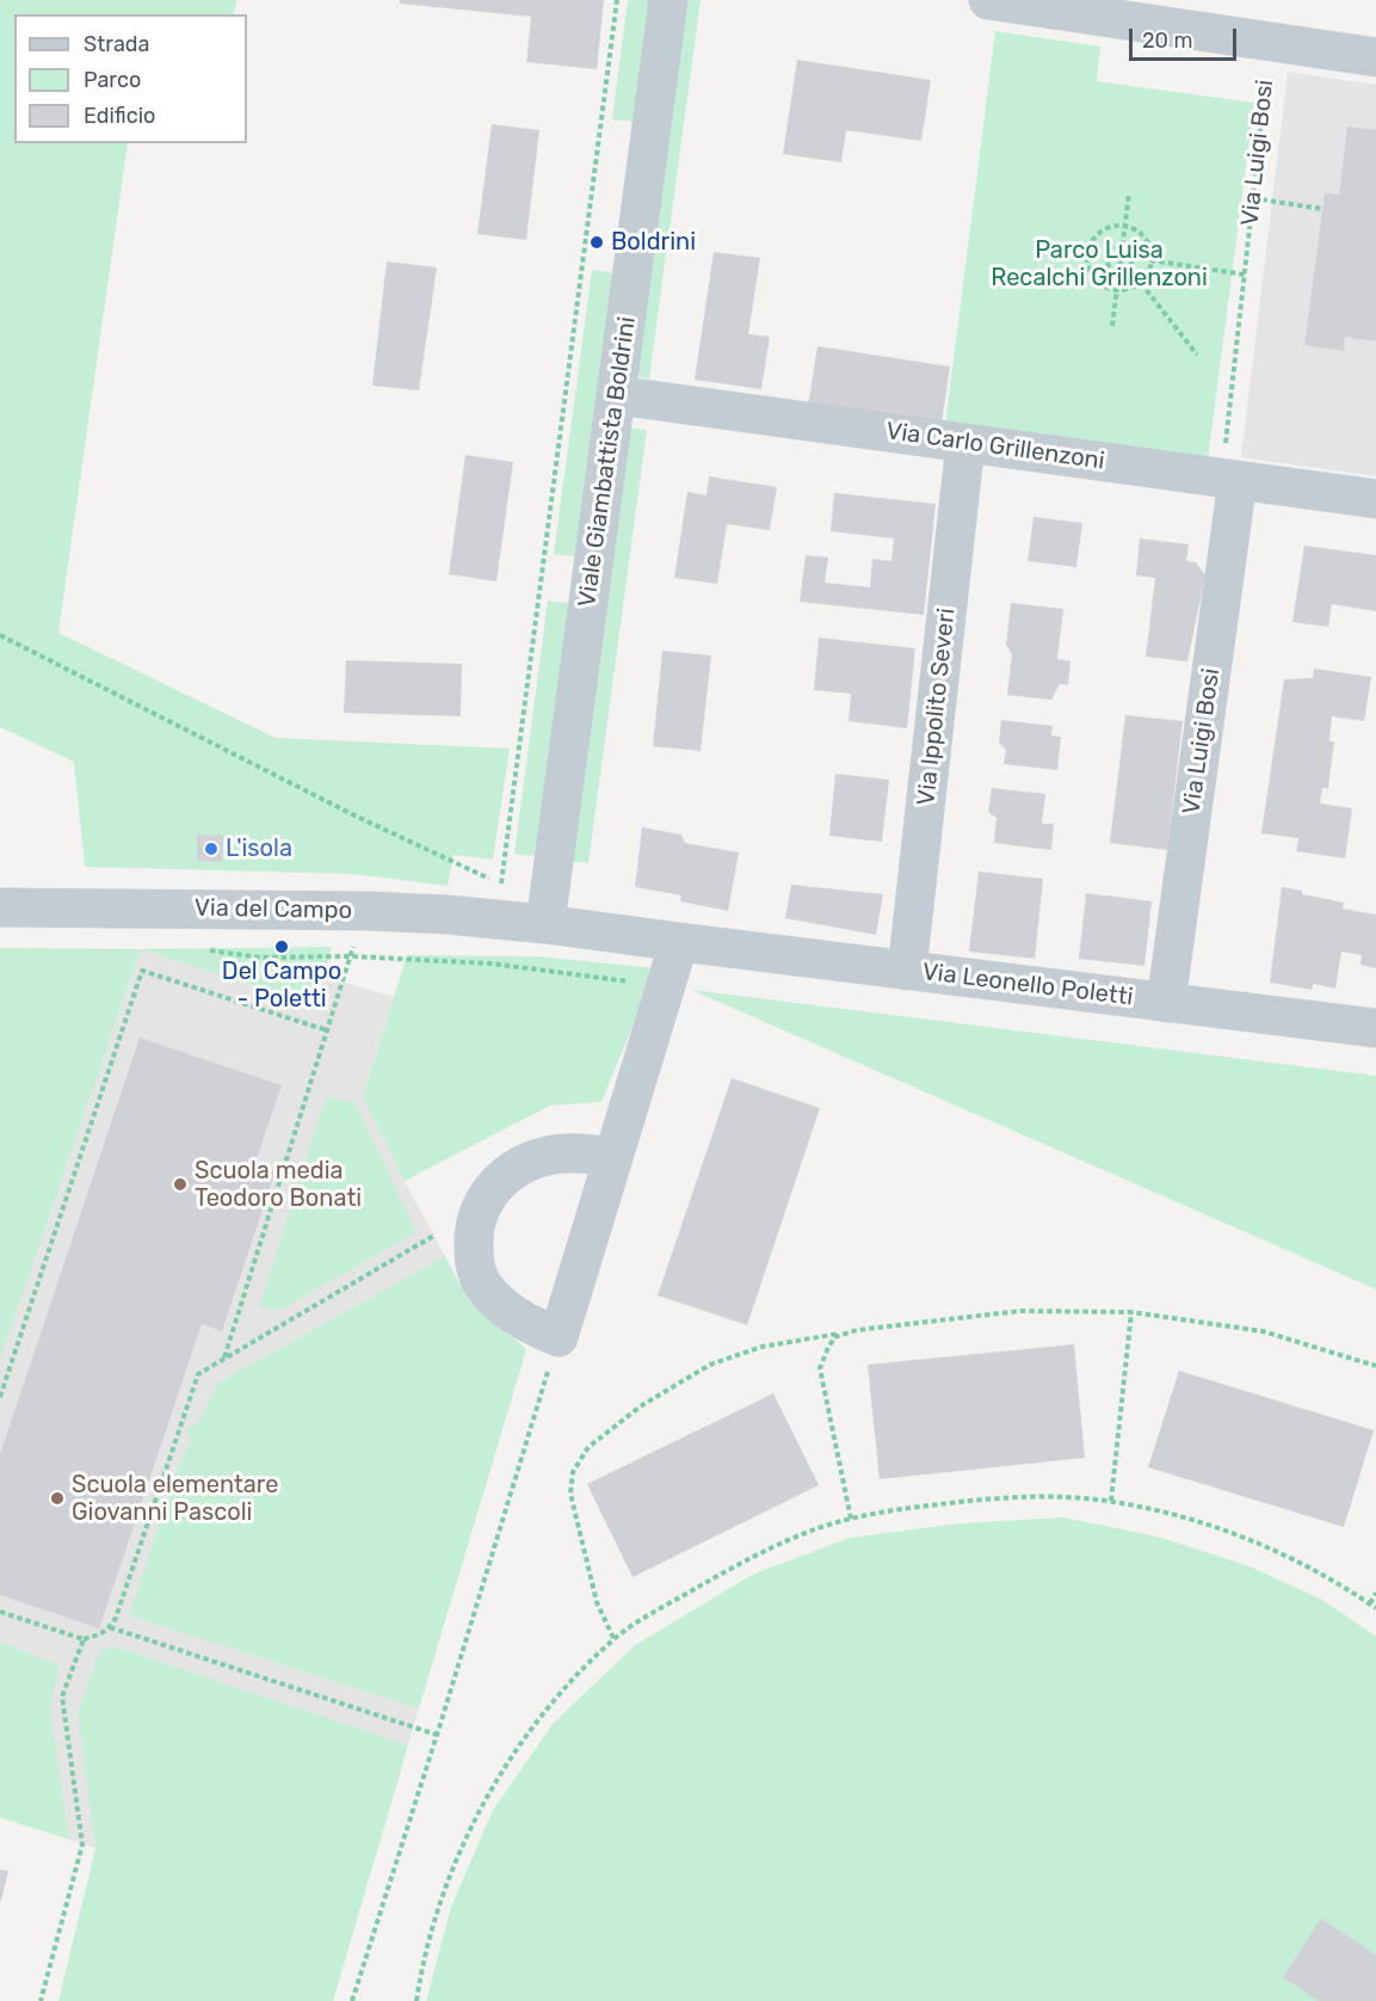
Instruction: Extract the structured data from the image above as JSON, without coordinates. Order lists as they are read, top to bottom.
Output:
{
  "streets": {
    "street": [
      "Via Luigi Bosi",
      "Via Carlo Grillenzoni",
      "Viale Giambattista Boldrini",
      "Via Ippolito Severi",
      "Via del Campo",
      "Via Leonello Poletti"
    ]
  },
  "crossings": [
    ["Via Luigi Bosi", "Via Carlo Grillenzoni"],
    ["Via Luigi Bosi", "Via Leonello Poletti"],
    ["Via Carlo Grillenzoni", "Viale Giambattista Boldrini"],
    ["Via Carlo Grillenzoni", "Via Ippolito Severi"],
    ["Viale Giambattista Boldrini", "Via del Campo"],
    ["Viale Giambattista Boldrini", "Via Leonello Poletti"],
    ["Via Ippolito Severi", "Via Leonello Poletti"],
    ["Via del Campo", "Via Leonello Poletti"]
  ],
  "parks": ["Parco Luisa Recalchi Grillenzoni"],
  "places": [
    "Boldrini",
    "L'isola",
    "Del Campo - Poletti",
    "Scuola media Teodoro Bonati",
    "Scuola elementare Giovanni Pascoli"
  ],
  "legend": ["Strada", "Parco", "Edificio"],
  "scale_bar": "20 m"
}
